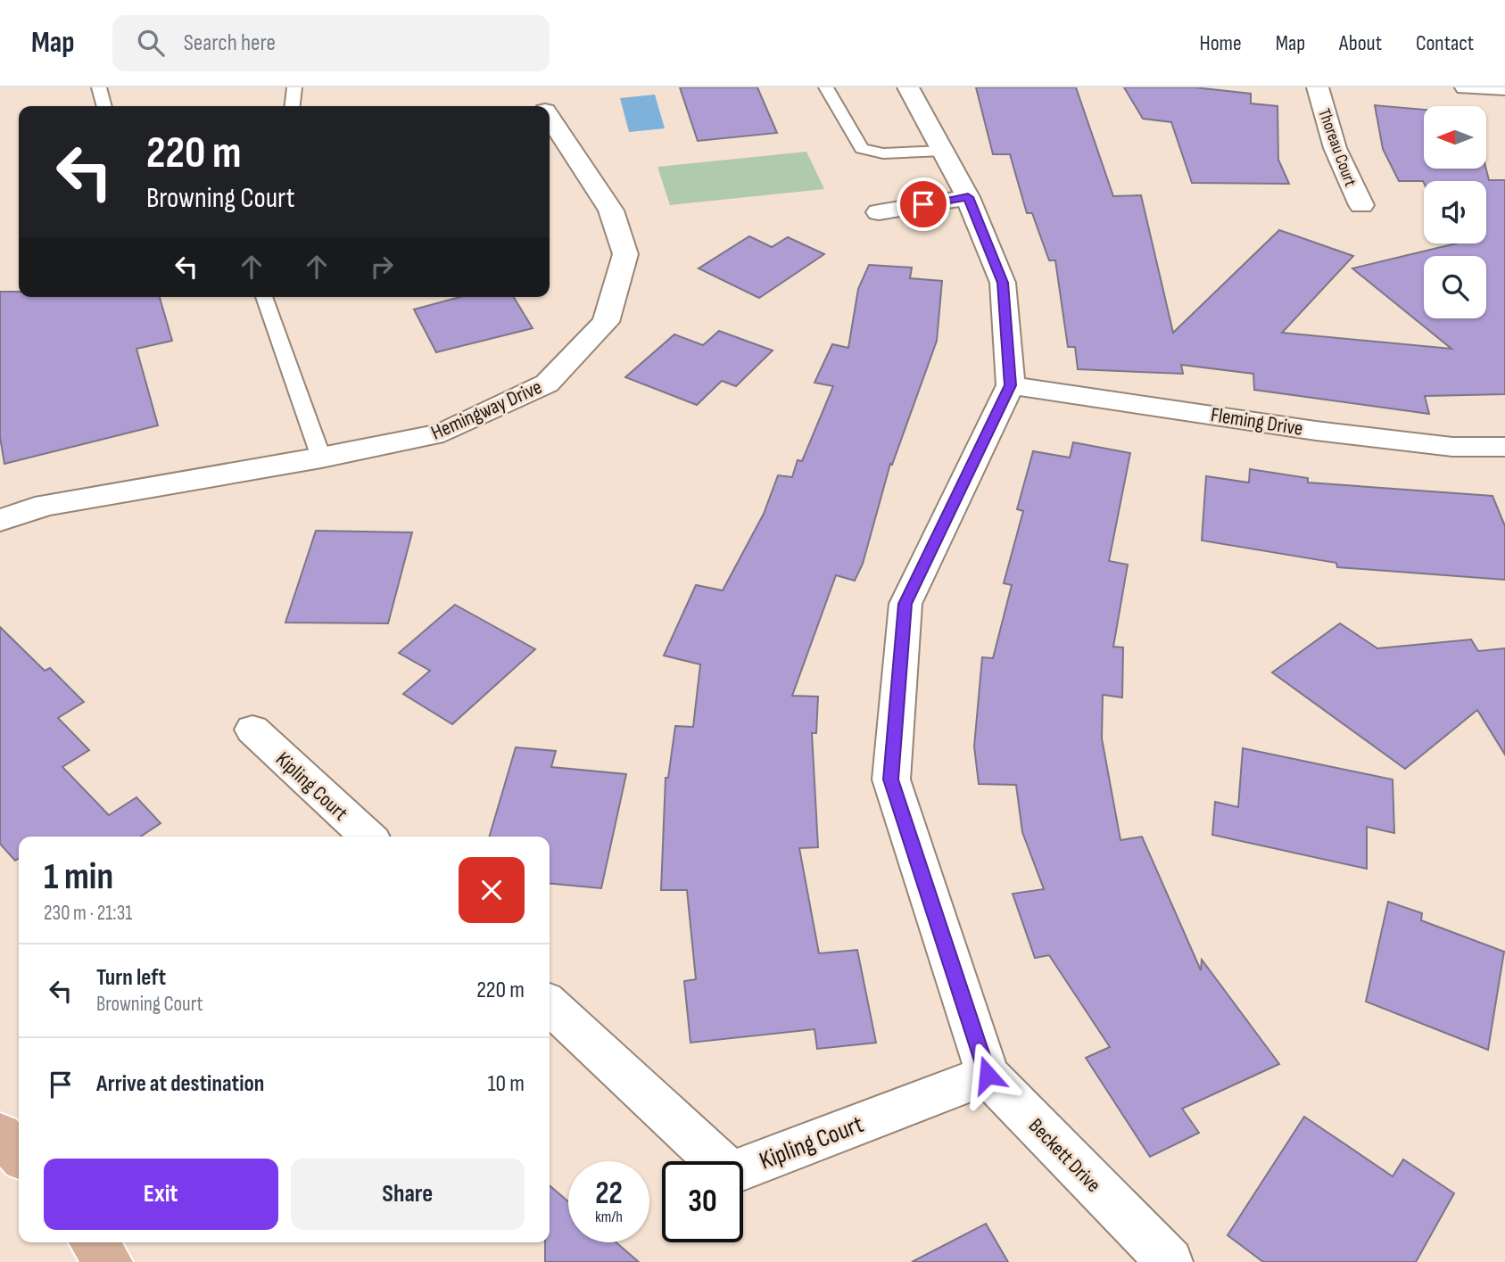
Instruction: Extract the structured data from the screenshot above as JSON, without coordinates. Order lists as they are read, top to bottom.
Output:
{
  "streets": {
    "street": [
      "Thoreau Court",
      "Hemingway Drive",
      "Fleming Drive",
      "Kipling Court",
      "Beckett Drive"
    ]
  },
  "crossings": [
    ["Fleming Drive", "Beckett Drive"],
    ["Kipling Court", "Beckett Drive"]
  ],
  "north": "left",
  "page": {
    "header": "Map",
    "search": "Search here",
    "nav": [
      "Home",
      "Map",
      "About",
      "Contact"
    ],
    "turn": ["220 m", "Browning Court"],
    "heading": ["1 min", "230 m · 21:31"],
    "list": [
      {
        "name": "Turn left",
        "note": "Browning Court",
        "value": "220 m"
      },
      {
        "name": "Arrive at destination",
        "value": "10 m"
      }
    ],
    "buttons": ["Exit", "Share"],
    "speed": "22 km/h",
    "limit": "30"
  }
}
